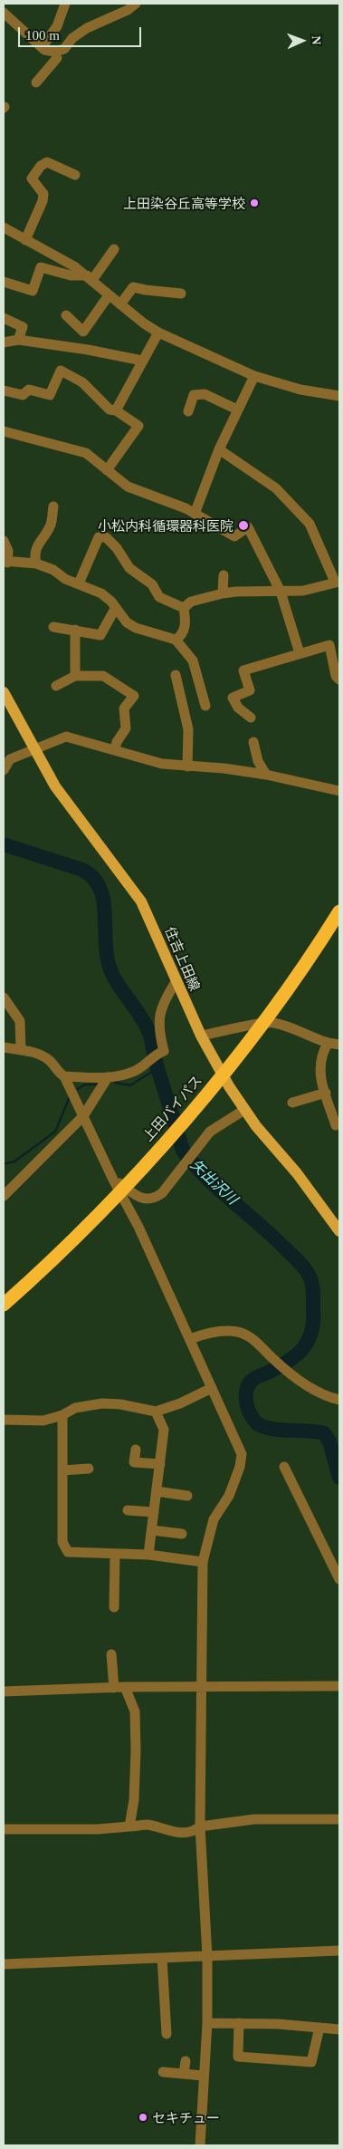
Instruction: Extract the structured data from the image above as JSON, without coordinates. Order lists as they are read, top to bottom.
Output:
{
  "streets": {
    "highway": ["上田バイパス"],
    "main road": ["住吉上田線"]
  },
  "water": ["矢出沢川"],
  "places": ["上田染谷丘高等学校", "小松内科循環器科医院", "セキチュー"],
  "scale_bar": "100 m",
  "north": "right"
}
